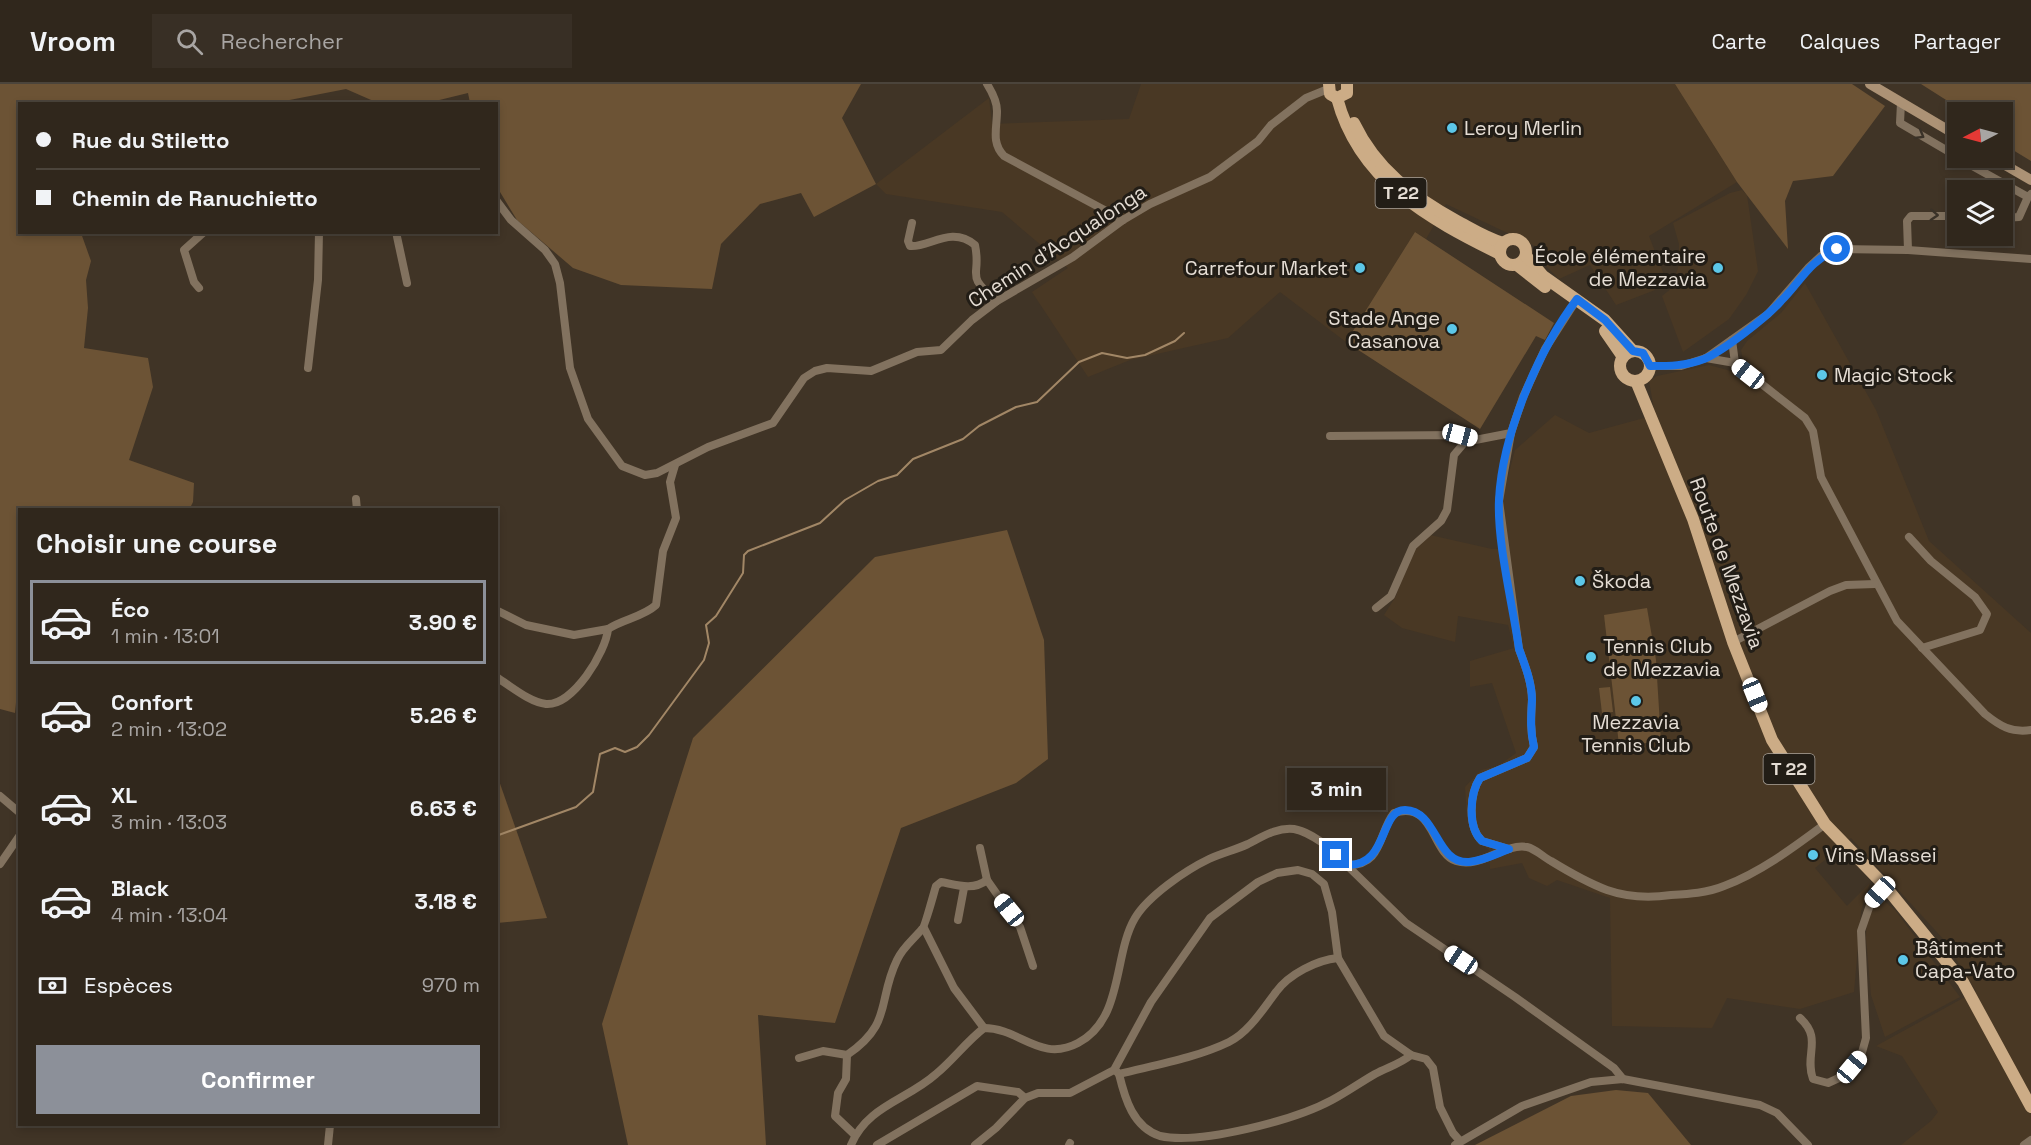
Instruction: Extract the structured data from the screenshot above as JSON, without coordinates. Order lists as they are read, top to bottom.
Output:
{
  "streets": {
    "main road": ["T 22", "Route de Mezzavia"],
    "street": ["Chemin d'Acqualonga"]
  },
  "places": [
    "Leroy Merlin",
    "Carrefour Market",
    "École élémentaire de Mezzavia",
    "Stade Ange Casanova",
    "Magic Stock",
    "Škoda",
    "Tennis Club de Mezzavia",
    "Mezzavia Tennis Club",
    "Vins Massei",
    "Bâtiment Capa-Vato"
  ],
  "north": "left",
  "page": {
    "header": "Vroom",
    "search": "Rechercher",
    "nav": ["Carte", "Calques", "Partager"],
    "banner": ["Rue du Stiletto", "Chemin de Ranuchietto"],
    "heading": "Choisir une course",
    "list": [
      {
        "name": "Éco",
        "note": "1 min · 13:01",
        "value": "3.90 €"
      },
      {
        "name": "Confort",
        "note": "2 min · 13:02",
        "value": "5.26 €"
      },
      {
        "name": "XL",
        "note": "3 min · 13:03",
        "value": "6.63 €"
      },
      {
        "name": "Black",
        "note": "4 min · 13:04",
        "value": "3.18 €"
      }
    ],
    "bubble": "3 min",
    "pay": ["Espèces", "970 m"],
    "buttons": "Confirmer"
  }
}
